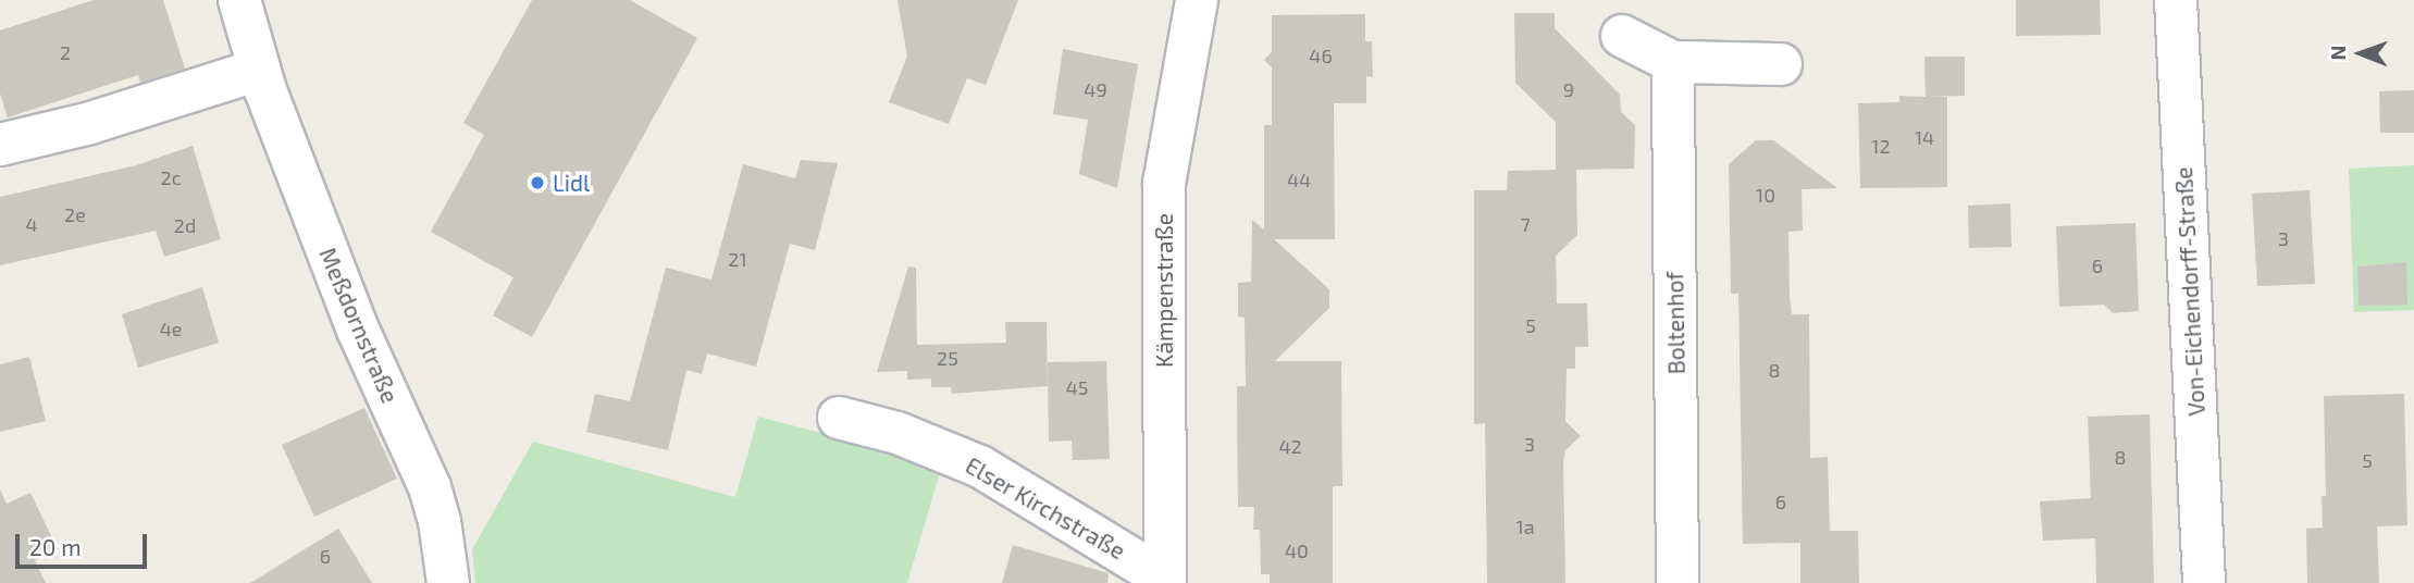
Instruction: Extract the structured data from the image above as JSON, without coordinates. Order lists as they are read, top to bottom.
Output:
{
  "streets": {
    "street": [
      "Kämpenstraße",
      "Von-Eichendorff-Straße",
      "Boltenhof",
      "Meßdornstraße",
      "Elser Kirchstraße"
    ]
  },
  "crossings": [
    ["Kämpenstraße", "Elser Kirchstraße"]
  ],
  "places": ["Lidl"],
  "house_numbers": [
    "2",
    "46",
    "49",
    "9",
    "14",
    "12",
    "2c",
    "44",
    "10",
    "2e",
    "4",
    "7",
    "2d",
    "3",
    "21",
    "6",
    "5",
    "4e",
    "25",
    "8",
    "45",
    "3",
    "42",
    "8",
    "5",
    "6",
    "1a",
    "40",
    "6"
  ],
  "scale_bar": "20 m",
  "north": "left"
}
